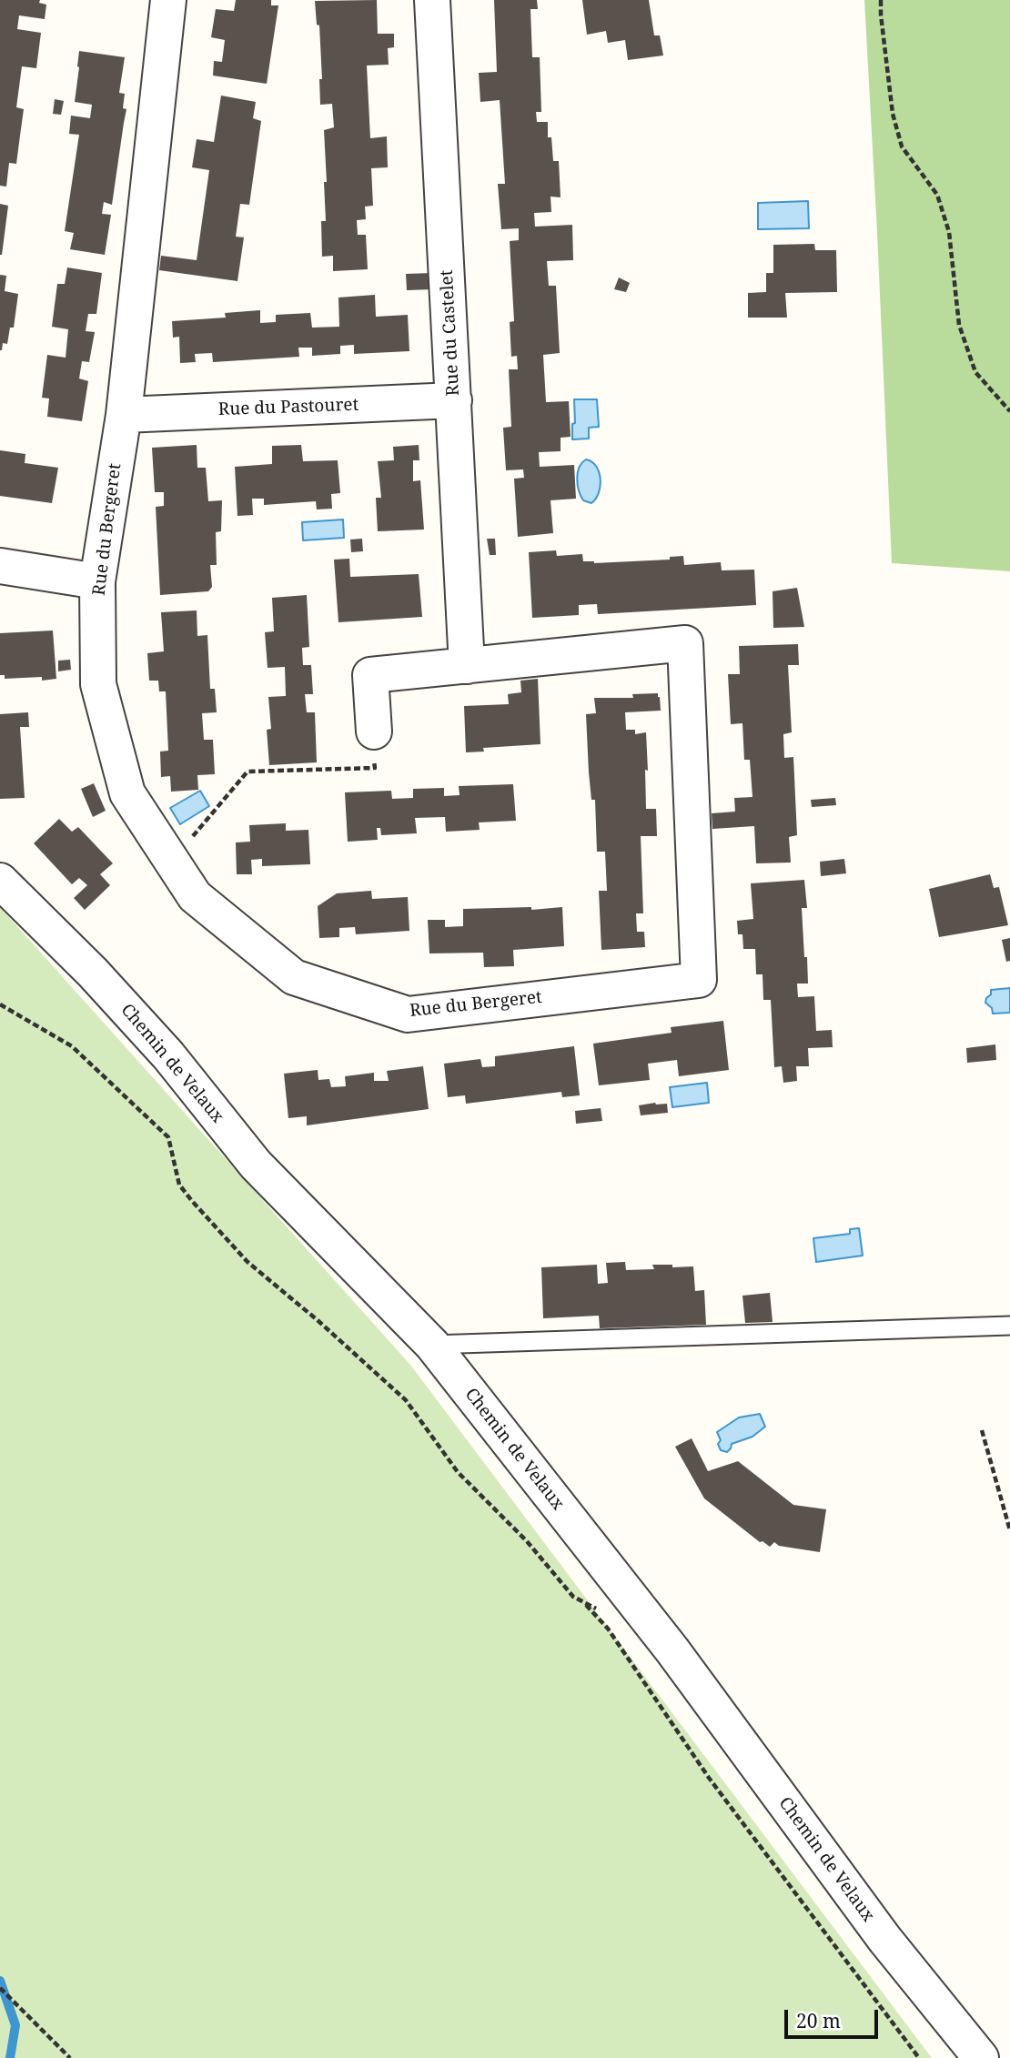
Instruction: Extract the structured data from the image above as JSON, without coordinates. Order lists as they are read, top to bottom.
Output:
{
  "streets": {
    "street": [
      "Rue du Castelet",
      "Rue du Pastouret",
      "Rue du Bergeret",
      "Chemin de Velaux"
    ]
  },
  "crossings": [
    ["Rue du Castelet", "Rue du Pastouret"],
    ["Rue du Castelet", "Rue du Bergeret"],
    ["Rue du Pastouret", "Rue du Bergeret"]
  ],
  "scale_bar": "20 m"
}
